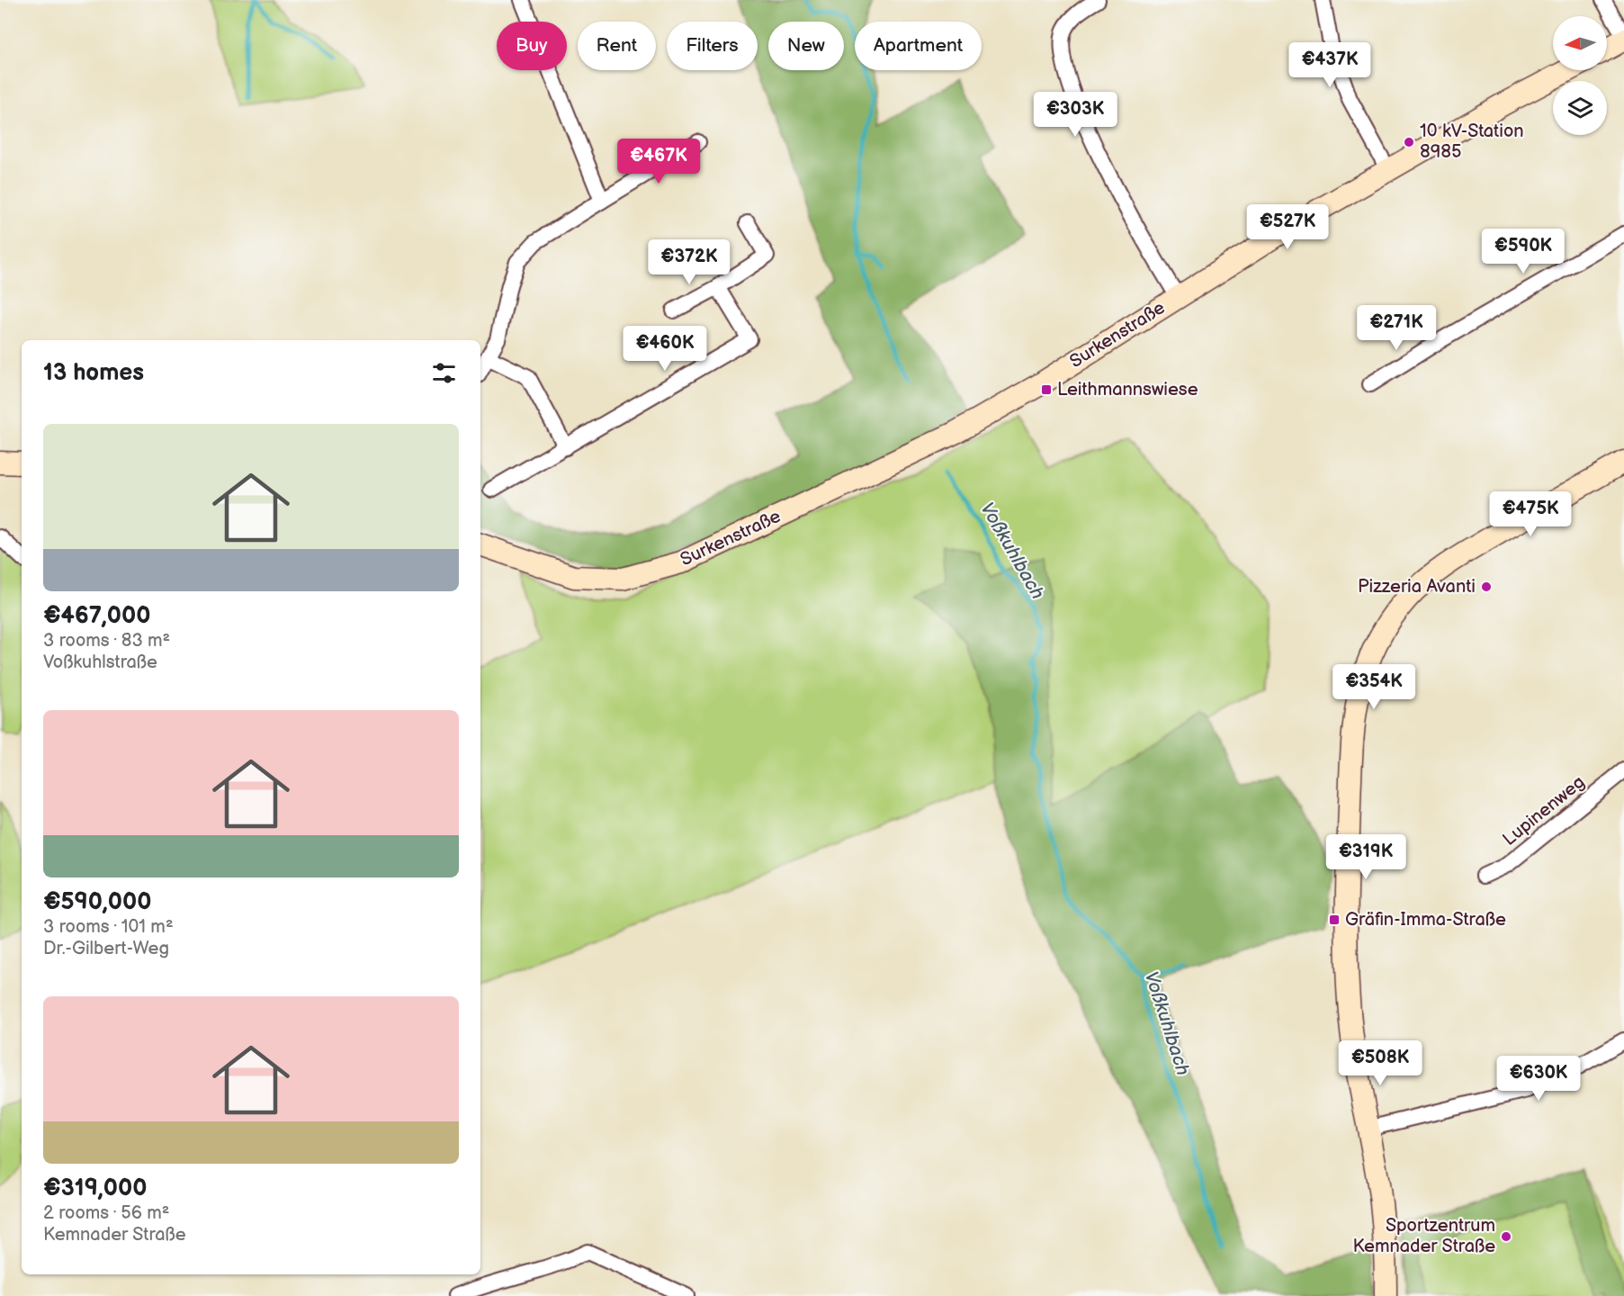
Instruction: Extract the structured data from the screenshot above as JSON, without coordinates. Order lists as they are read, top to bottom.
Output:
{
  "streets": {
    "street": ["Surkenstraße", "Lupinenweg"]
  },
  "water": ["Voßkuhlbach"],
  "places": {
    "other": ["10 kV-Station 8985", "Pizzeria Avanti", "Sportzentrum Kemnader Straße"],
    "transit": ["Leithmannswiese", "Gräfin-Imma-Straße"]
  },
  "north": "left",
  "page": {
    "chip": [
      "Buy",
      "Rent",
      "Filters",
      "New",
      "Apartment"
    ],
    "price": [
      "€437K",
      "€303K",
      "€467K",
      "€527K",
      "€590K",
      "€372K",
      "€271K",
      "€460K",
      "€475K",
      "€354K",
      "€319K",
      "€508K",
      "€630K"
    ],
    "heading": "13 homes",
    "list": [
      {
        "name": "€467,000",
        "note": "3 rooms · 83 m² · Voßkuhlstraße"
      },
      {
        "name": "€590,000",
        "note": "3 rooms · 101 m² · Dr.-Gilbert-Weg"
      },
      {
        "name": "€319,000",
        "note": "2 rooms · 56 m² · Kemnader Straße"
      }
    ]
  }
}
